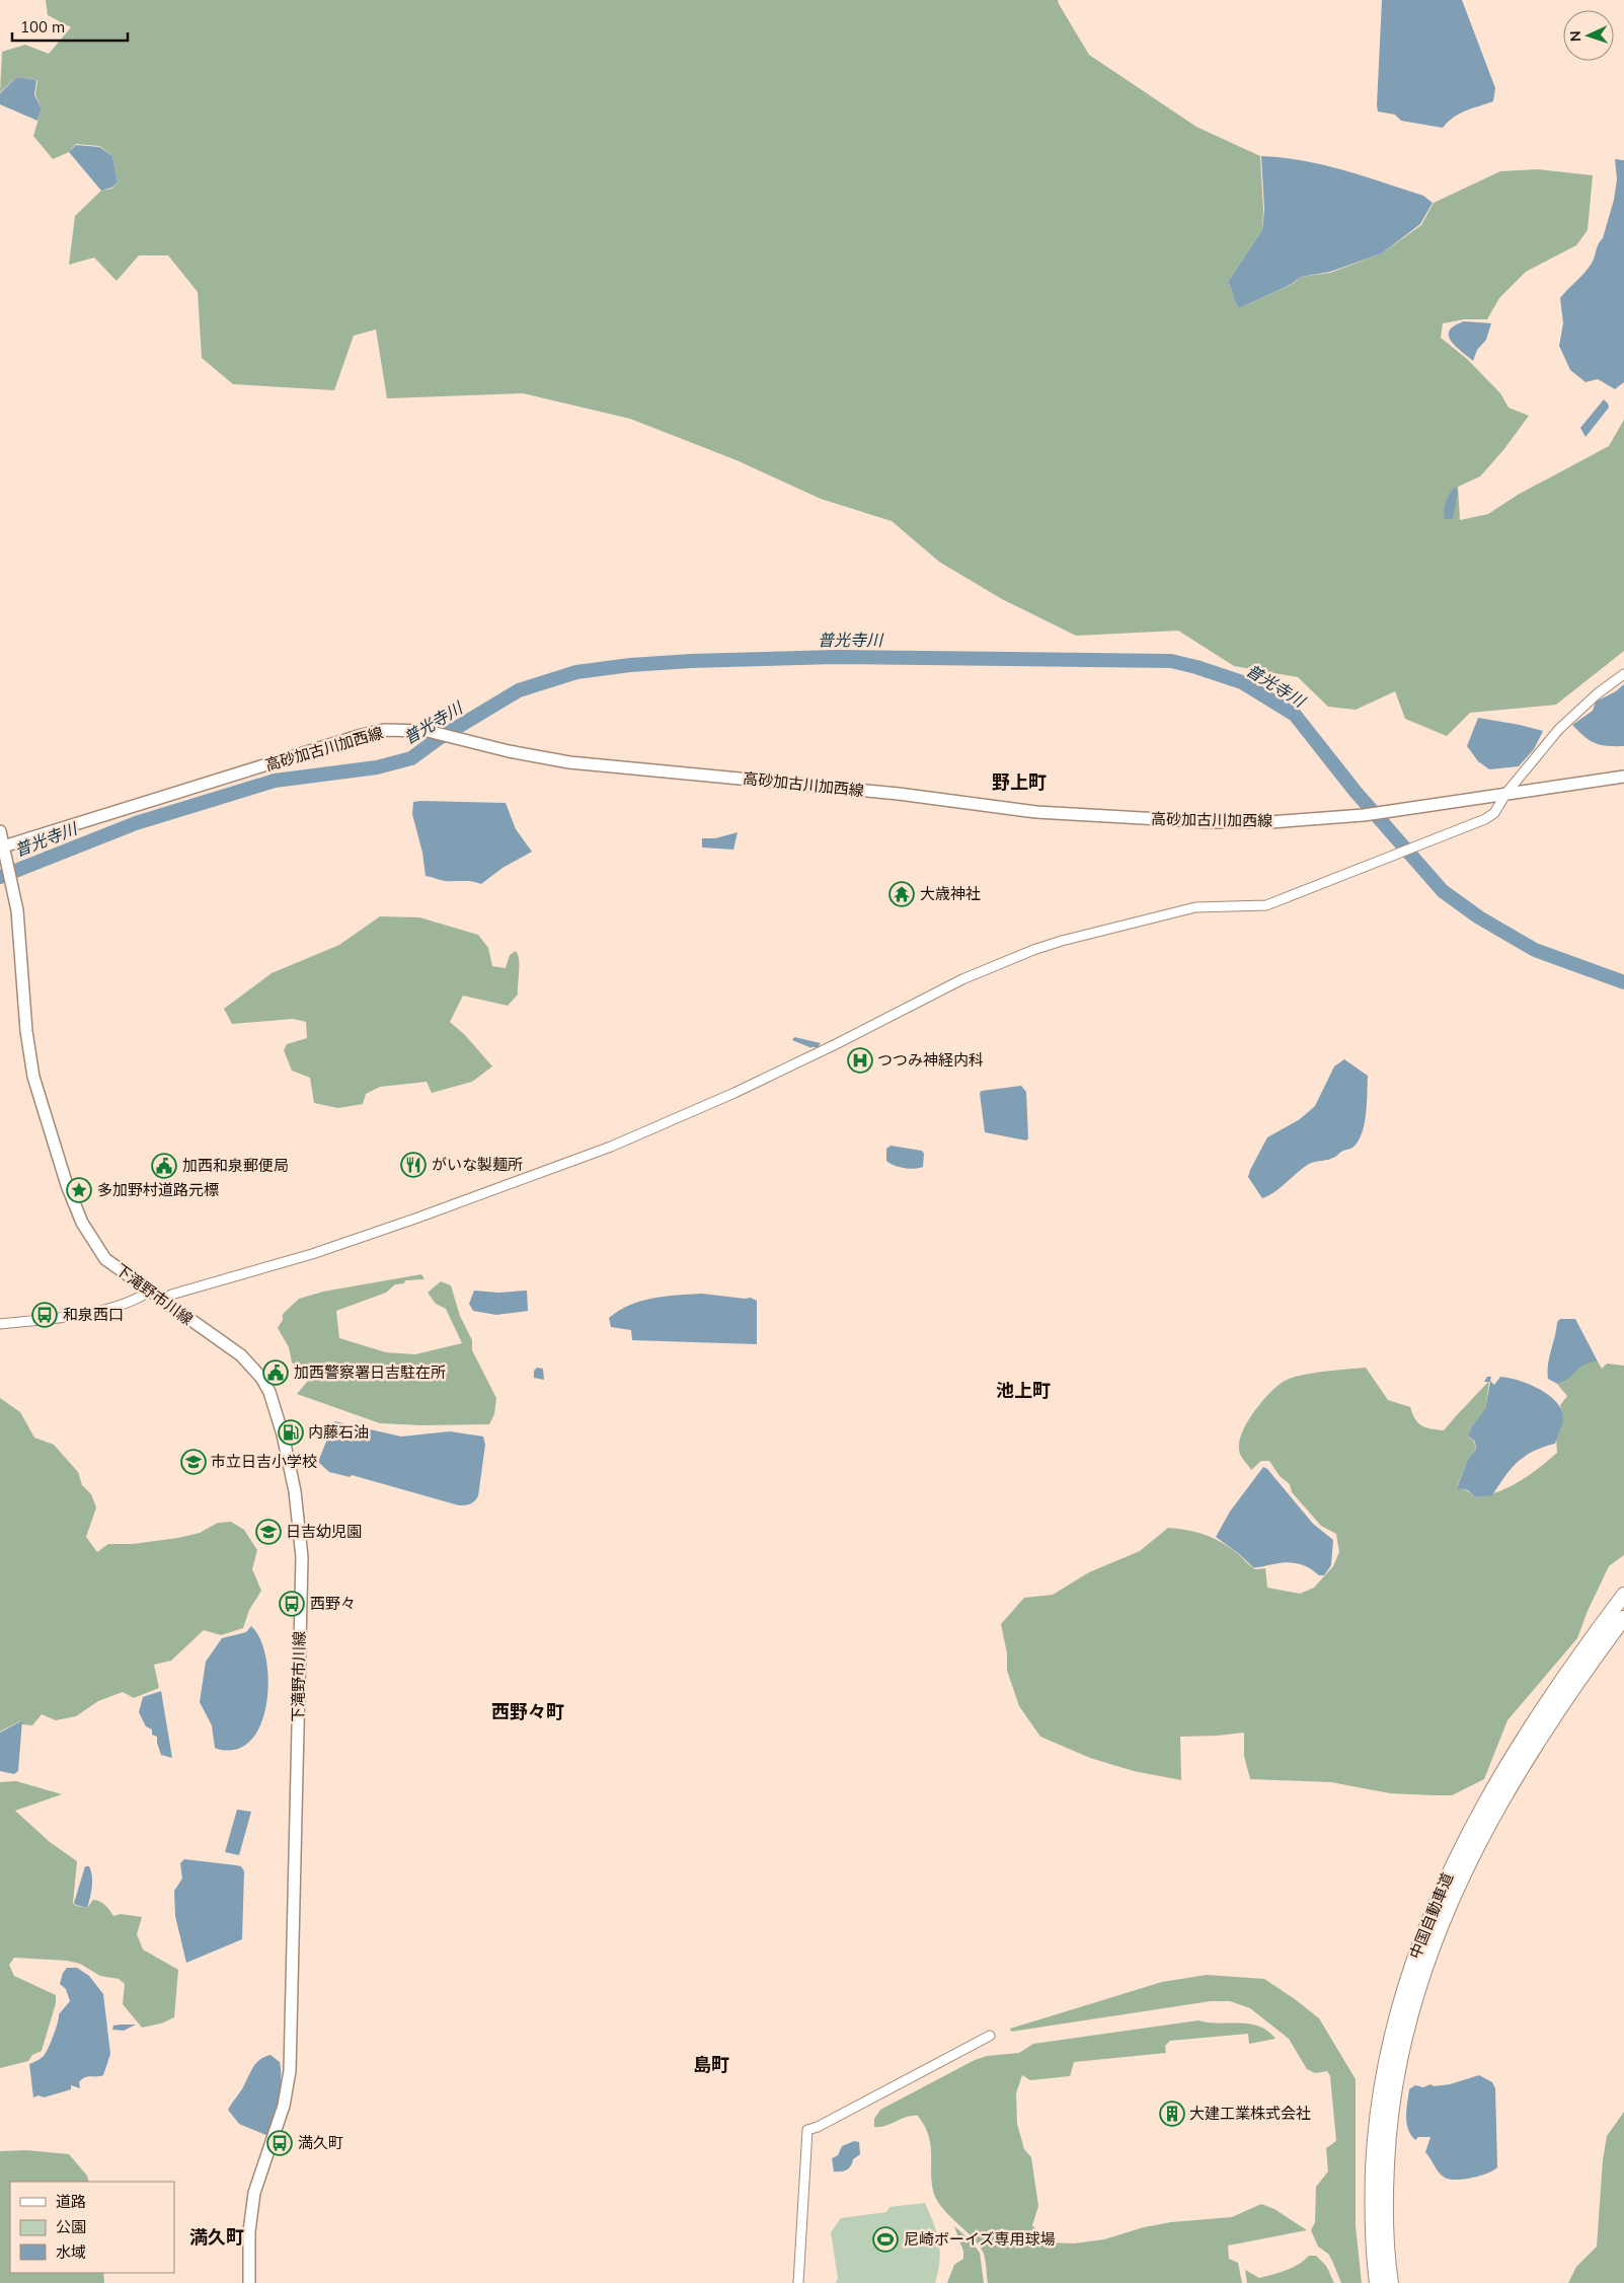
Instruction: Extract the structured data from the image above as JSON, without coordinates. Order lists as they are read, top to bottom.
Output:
{
  "streets": {
    "highway": ["中国自動車道"],
    "main road": ["高砂加古川加西線", "下滝野市川線"]
  },
  "crossings": [
    ["高砂加古川加西線", "下滝野市川線"]
  ],
  "districts": [
    "野上町",
    "池上町",
    "西野々町",
    "島町",
    "満久町"
  ],
  "water": ["普光寺川"],
  "places": {
    "temple": ["大歳神社"],
    "hospital": ["つつみ神経内科"],
    "restaurant": ["がいな製麺所"],
    "public building": ["加西和泉郵便局", "加西警察署日吉駐在所"],
    "place": ["多加野村道路元標"],
    "bus stop": ["和泉西口", "西野々", "満久町"],
    "fuel station": ["内藤石油"],
    "school or university": ["市立日吉小学校", "日吉幼児園"],
    "building": ["大建工業株式会社"],
    "sports": ["尼崎ボーイズ専用球場"]
  },
  "legend": ["道路", "公園", "水域"],
  "scale_bar": "100 m",
  "north": "left"
}
